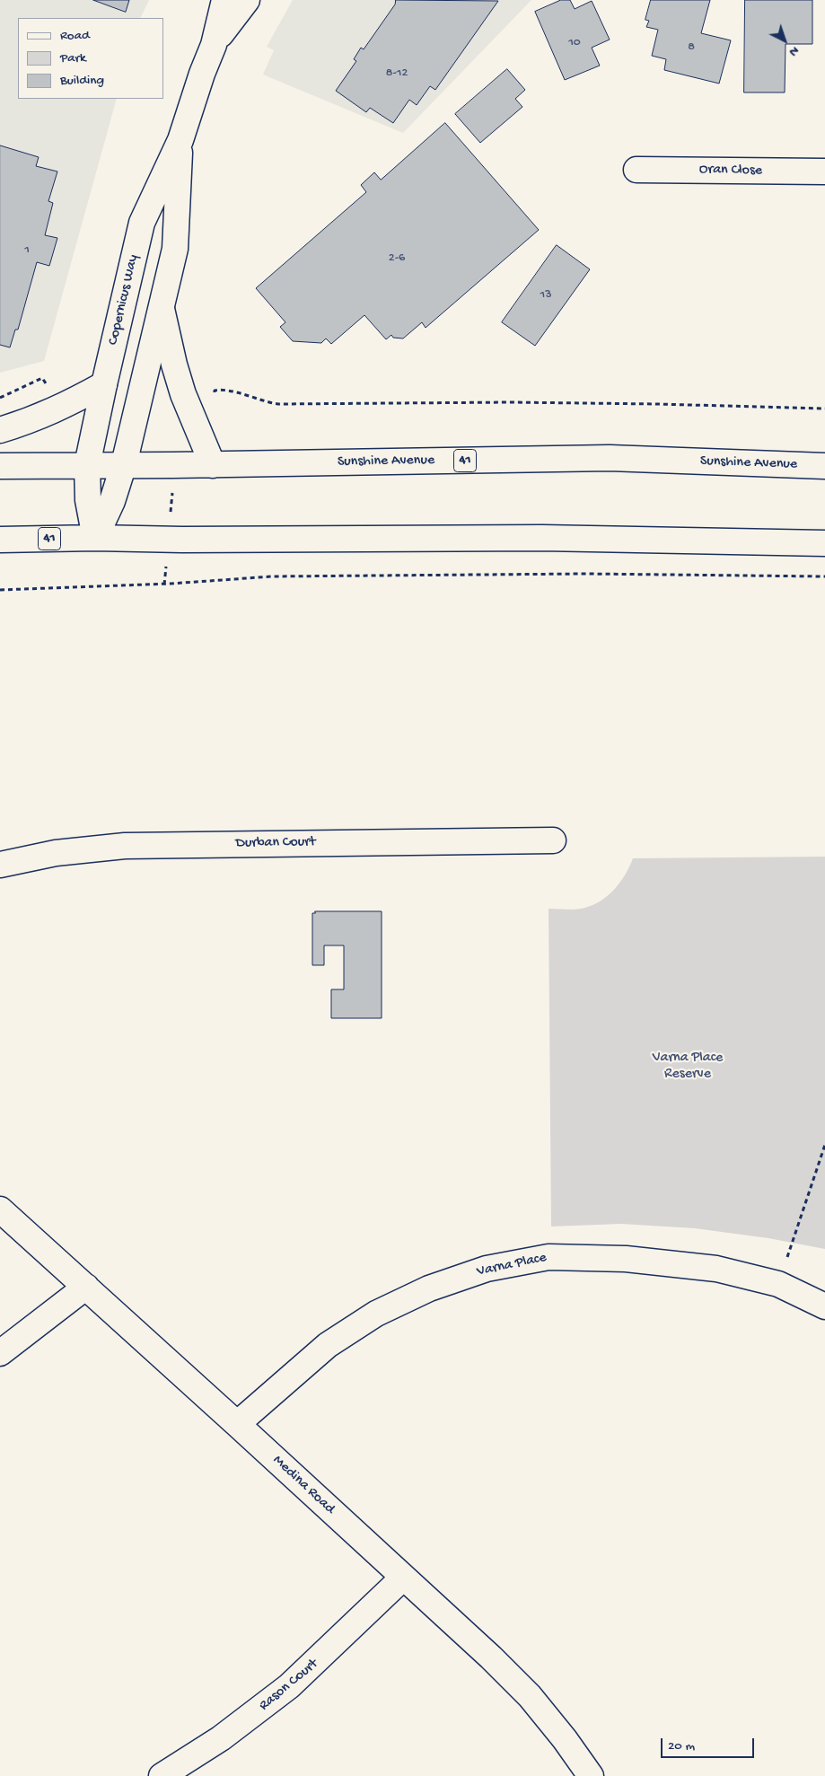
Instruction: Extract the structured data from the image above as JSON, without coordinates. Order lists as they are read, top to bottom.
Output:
{
  "streets": {
    "street": [
      "Oran Close",
      "Copernicus Way",
      "41",
      "Sunshine Avenue",
      "Durban Court",
      "Varna Place",
      "Medina Road",
      "Rason Court"
    ]
  },
  "crossings": [
    ["Copernicus Way", "41"],
    ["Copernicus Way", "Sunshine Avenue"],
    ["Varna Place", "Medina Road"],
    ["Medina Road", "Rason Court"]
  ],
  "parks": ["Varna Place Reserve"],
  "house_numbers": [
    "10",
    "8",
    "8-12",
    "1",
    "2-6",
    "13"
  ],
  "legend": ["Road", "Park", "Building"],
  "scale_bar": "20 m",
  "north": "bottom right"
}
